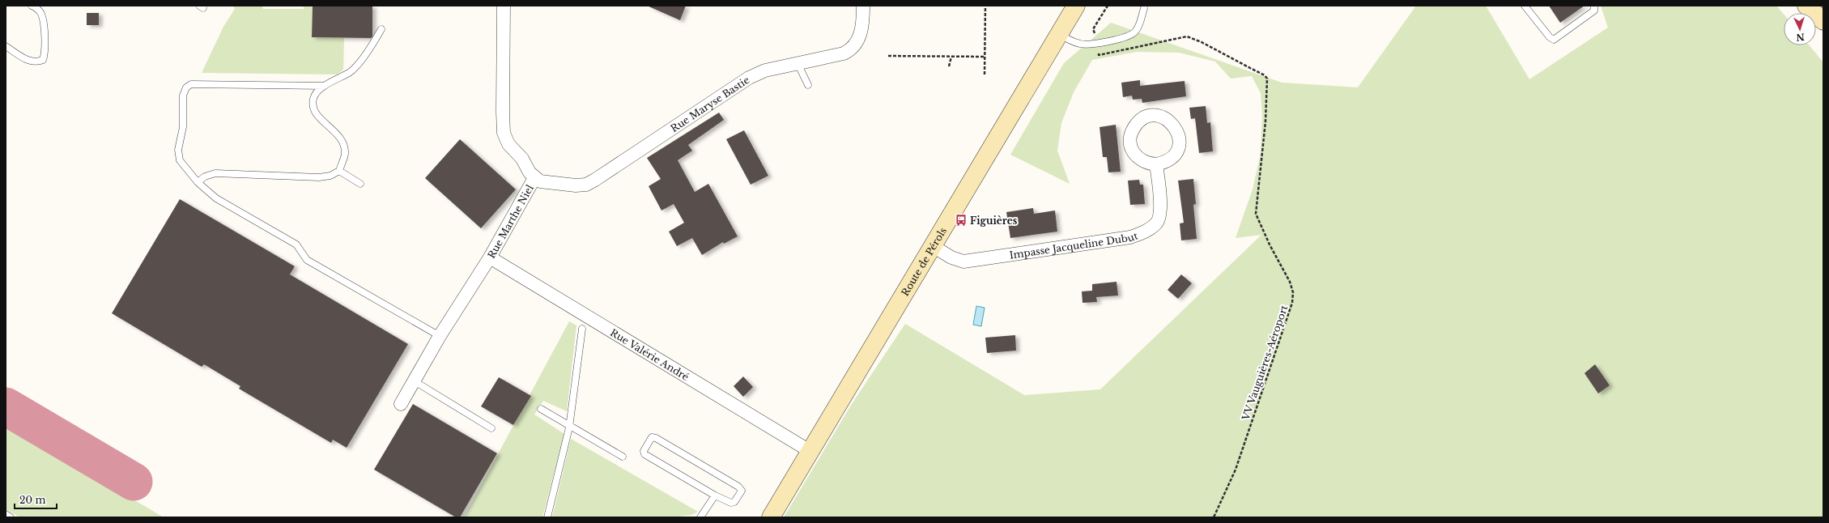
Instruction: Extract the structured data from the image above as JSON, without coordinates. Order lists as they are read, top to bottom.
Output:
{
  "streets": {
    "street": [
      "Rue Maryse Bastie",
      "Rue Marthe Niel",
      "Impasse Jacqueline Dubut",
      "Route de Pérols",
      "Rue Valérie André"
    ],
    "path": ["VV Vauguières-Aéroport"]
  },
  "crossings": [
    ["Rue Maryse Bastie", "Rue Marthe Niel"],
    ["Rue Marthe Niel", "Rue Valérie André"],
    ["Impasse Jacqueline Dubut", "Route de Pérols"],
    ["Route de Pérols", "Rue Valérie André"]
  ],
  "places": {
    "bus stop": ["Figuières"]
  },
  "scale_bar": "20 m",
  "north": "bottom"
}
